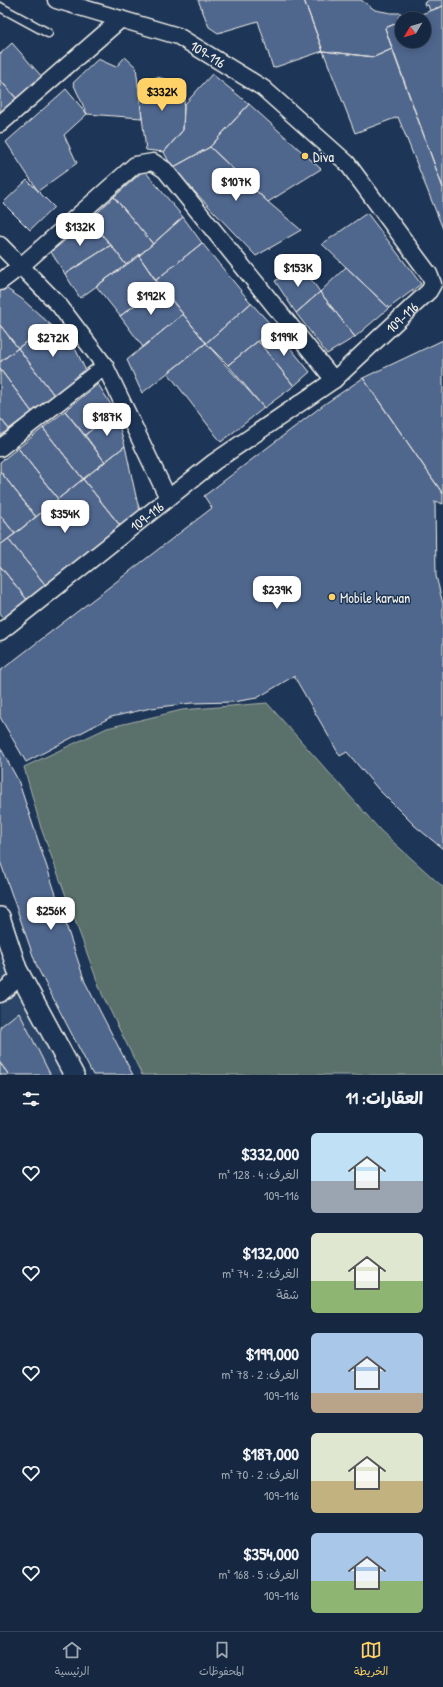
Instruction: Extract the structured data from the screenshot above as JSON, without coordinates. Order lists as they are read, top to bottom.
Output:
{
  "streets": {
    "street": ["109-116"]
  },
  "places": ["Diva", "Mobile karwan"],
  "north": "bottom left",
  "page": {
    "price": [
      "$332K",
      "$107K",
      "$132K",
      "$153K",
      "$192K",
      "$199K",
      "$272K",
      "$187K",
      "$354K",
      "$239K",
      "$256K"
    ],
    "heading": "العقارات: 11",
    "list": [
      {
        "name": "$332,000",
        "note": "الغرف: 4 · 128 m² · 109-116"
      },
      {
        "name": "$132,000",
        "note": "الغرف: 2 · 74 m² · شقة"
      },
      {
        "name": "$199,000",
        "note": "الغرف: 2 · 78 m² · 109-116"
      },
      {
        "name": "$187,000",
        "note": "الغرف: 2 · 70 m² · 109-116"
      },
      {
        "name": "$354,000",
        "note": "الغرف: 5 · 168 m² · 109-116"
      }
    ],
    "tabs": ["الخريطة", "المحفوظات", "الرئيسية"]
  }
}
